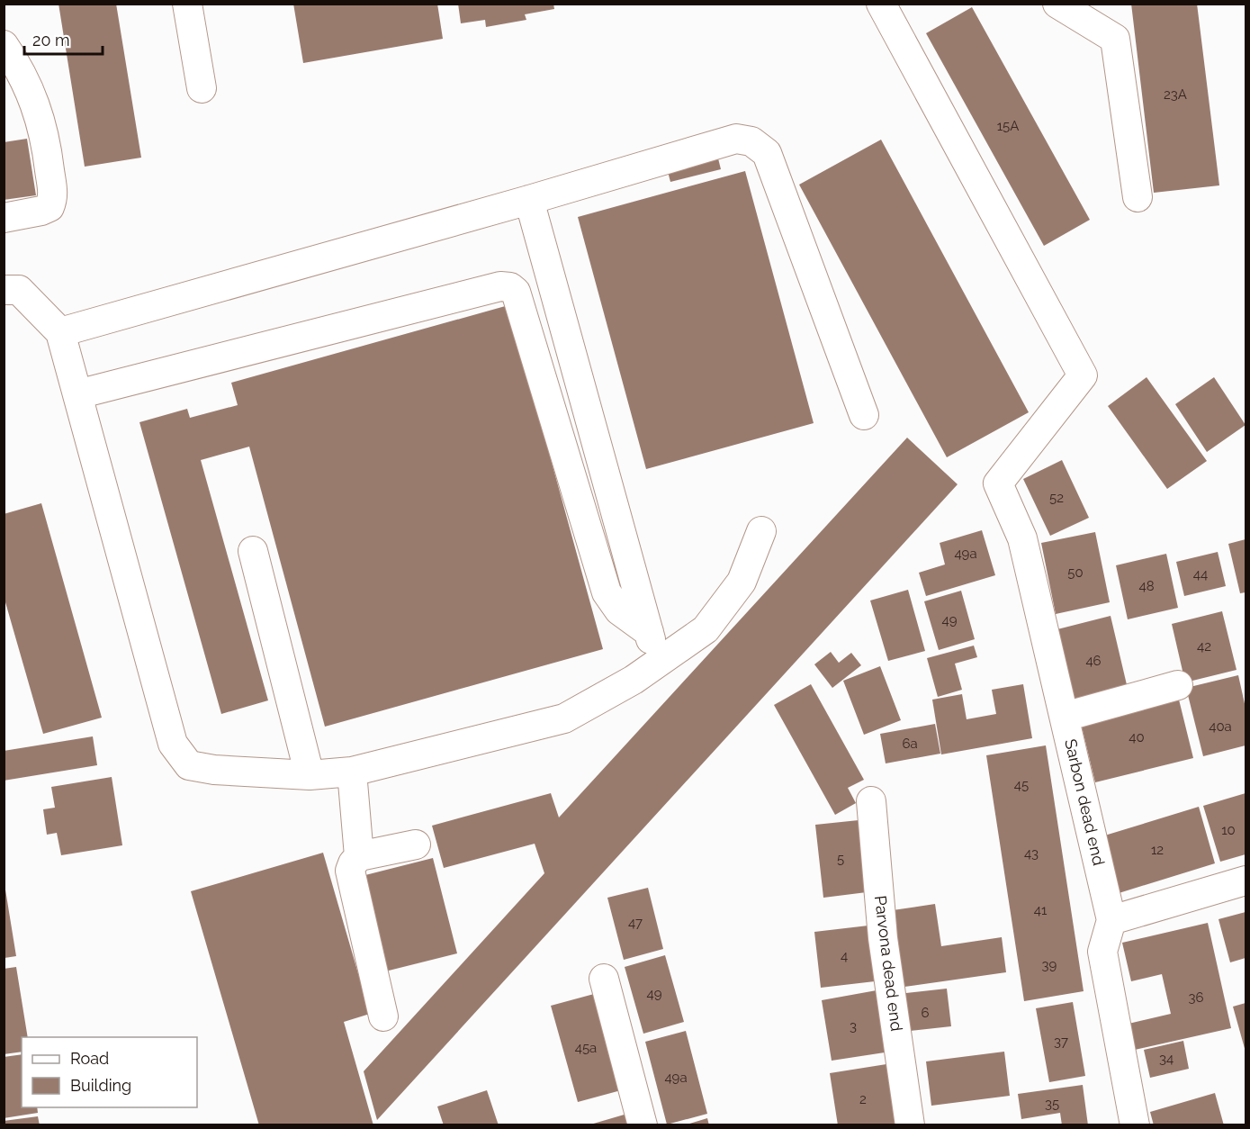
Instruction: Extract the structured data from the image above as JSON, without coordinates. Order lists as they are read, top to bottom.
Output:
{
  "streets": {
    "street": ["Sarbon dead end", "Parvona dead end"]
  },
  "house_numbers": [
    "23A",
    "15A",
    "52",
    "49a",
    "50",
    "44",
    "48",
    "49",
    "42",
    "46",
    "40a",
    "40",
    "6a",
    "45",
    "10",
    "12",
    "43",
    "5",
    "41",
    "47",
    "4",
    "39",
    "49",
    "36",
    "6",
    "3",
    "37",
    "45a",
    "34",
    "49a",
    "2",
    "35"
  ],
  "legend": ["Road", "Building"],
  "scale_bar": "20 m"
}
